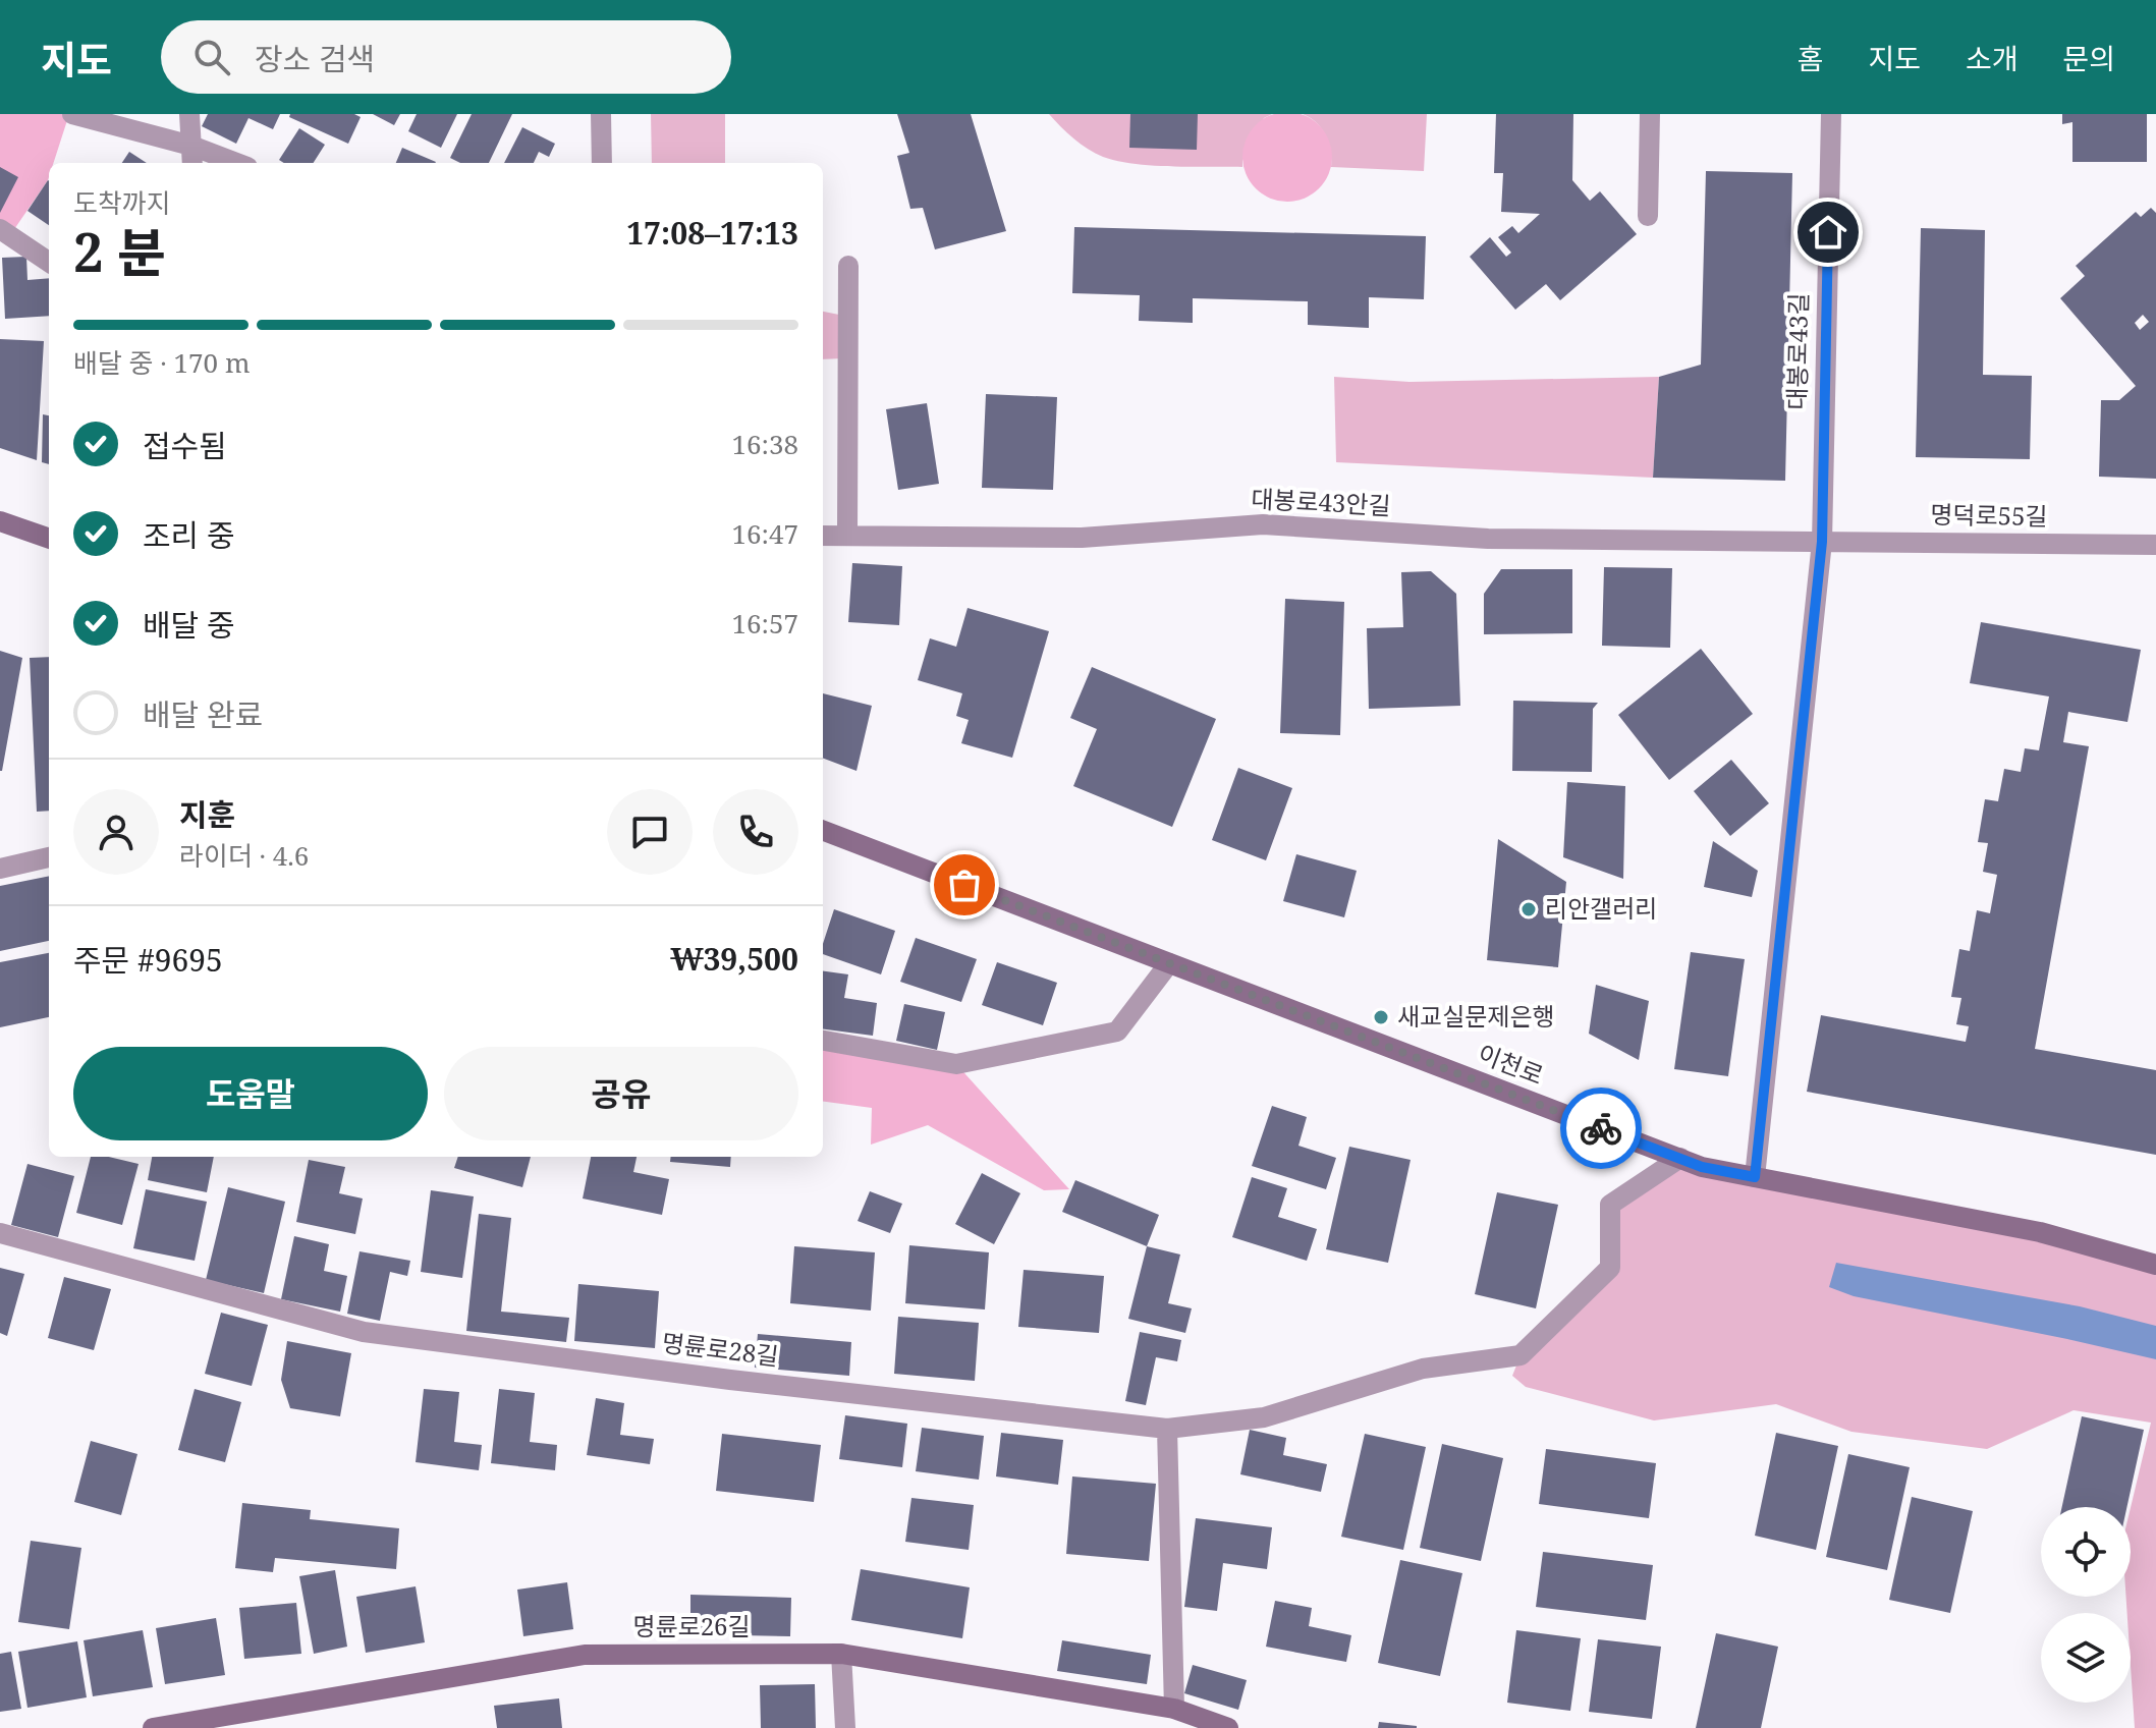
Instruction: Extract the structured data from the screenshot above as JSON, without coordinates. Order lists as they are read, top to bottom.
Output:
{
  "streets": {
    "main road": ["이천로", "명륜로26길"],
    "street": [
      "대봉로43길",
      "대봉로43안길",
      "명덕로55길",
      "명륜로28길"
    ]
  },
  "crossings": [
    ["대봉로43길", "대봉로43안길"],
    ["대봉로43길", "명덕로55길"],
    ["대봉로43길", "이천로"],
    ["대봉로43안길", "명덕로55길"],
    ["이천로", "명륜로28길"]
  ],
  "places": ["리안갤러리", "새교실문제은행"],
  "page": {
    "header": "지도",
    "search": "장소 검색",
    "nav": [
      "홈",
      "지도",
      "소개",
      "문의"
    ],
    "heading": ["2 분", "도착까지", "17:08–17:13"],
    "panel": [
      "지훈",
      "라이더 · 4.6",
      "주문 #9695",
      "₩39,500"
    ],
    "bar": "배달 중 · 170 m",
    "list": [
      ["접수됨", "16:38"],
      ["조리 중", "16:47"],
      ["배달 중", "16:57"],
      "배달 완료"
    ],
    "buttons": ["도움말", "공유"]
  }
}
